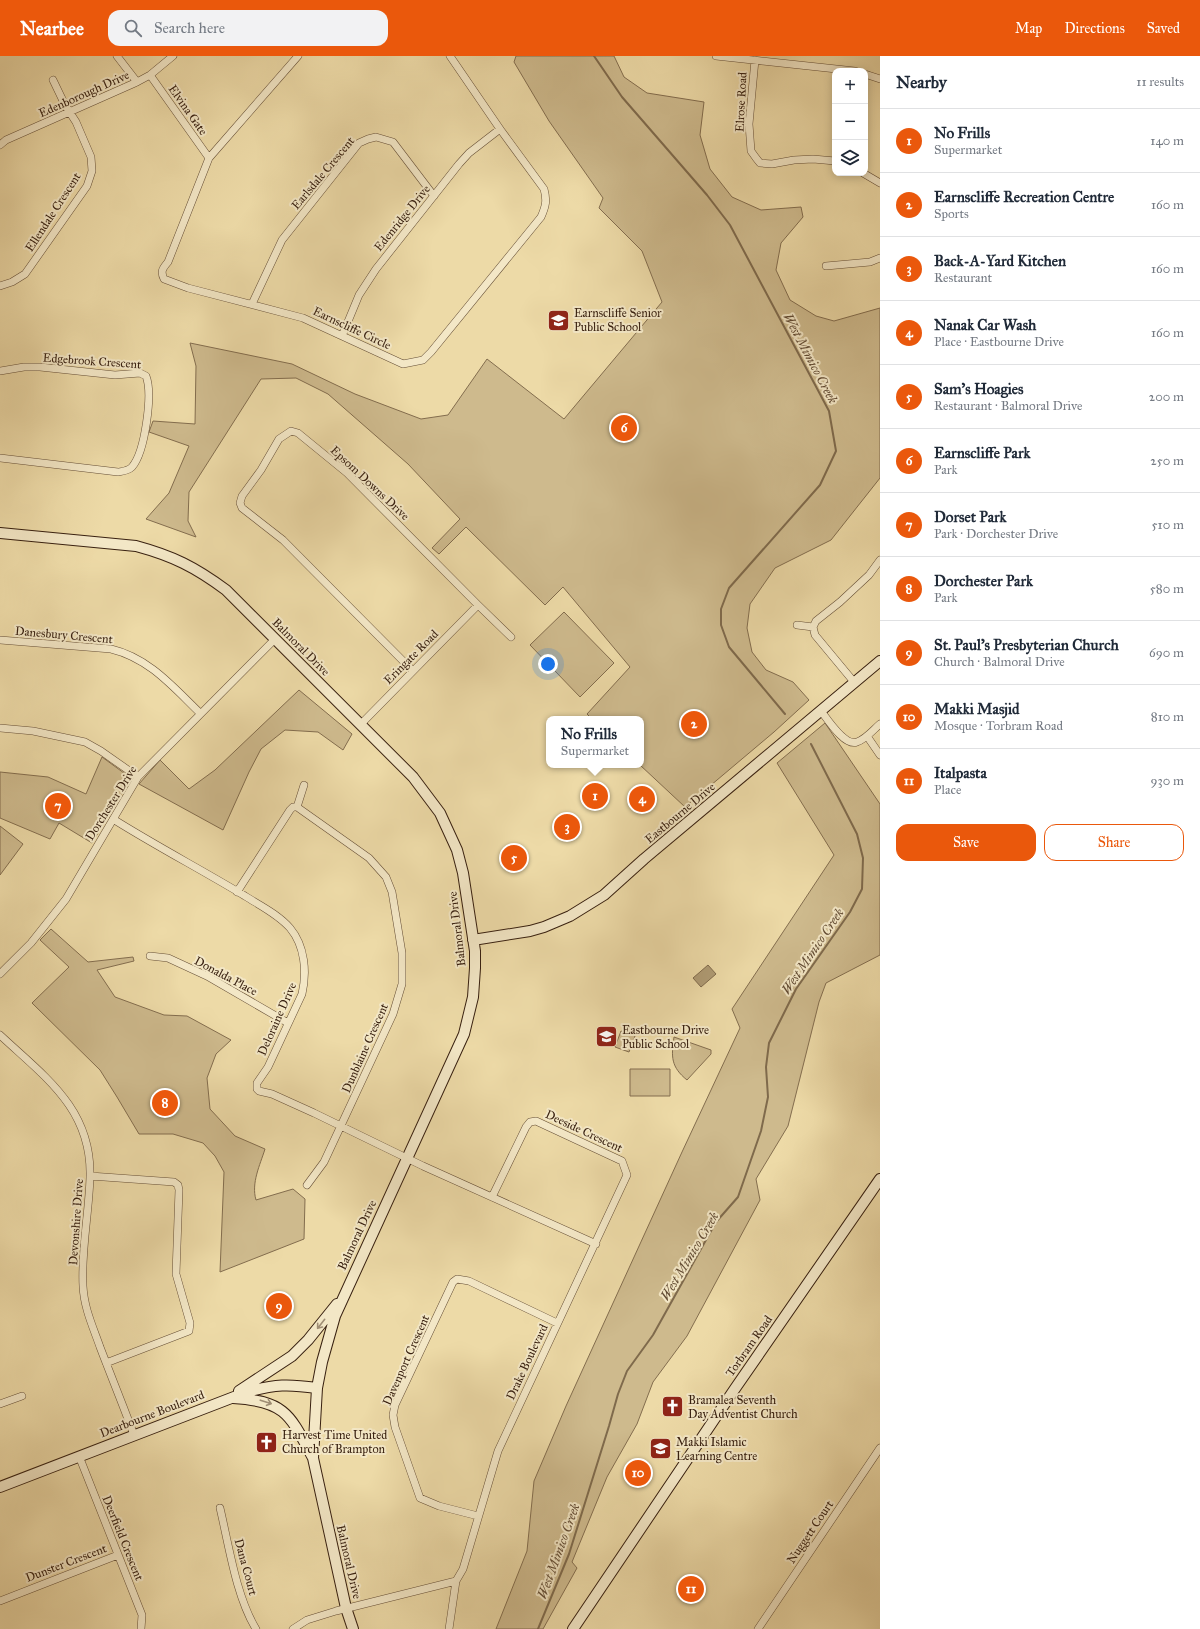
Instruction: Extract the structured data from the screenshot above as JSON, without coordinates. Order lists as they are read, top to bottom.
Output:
{
  "streets": {
    "street": [
      "Edenborough Drive",
      "Elrose Road",
      "Elvina Gate",
      "Earlsdale Crescent",
      "Ellendale Crescent",
      "Edenridge Drive",
      "Earnscliffe Circle",
      "Edgebrook Crescent",
      "Epsom Downs Drive",
      "Danesbury Crescent",
      "Balmoral Drive",
      "Eringate Road",
      "Dorchester Drive",
      "Eastbourne Drive",
      "Donalda Place",
      "Deloraine Drive",
      "Dunblaine Crescent",
      "Deeside Crescent",
      "Devonshire Drive",
      "Torbram Road",
      "Davenport Crescent",
      "Drake Boulevard",
      "Dearbourne Boulevard",
      "Nuggett Court",
      "Deerfield Crescent",
      "Dunster Crescent",
      "Dana Court"
    ]
  },
  "crossings": [
    ["Edenborough Drive", "Elvina Gate"],
    ["Edenborough Drive", "Ellendale Crescent"],
    ["Elvina Gate", "Earnscliffe Circle"],
    ["Earlsdale Crescent", "Edenridge Drive"],
    ["Earlsdale Crescent", "Earnscliffe Circle"],
    ["Edenridge Drive", "Earnscliffe Circle"],
    ["Epsom Downs Drive", "Eringate Road"],
    ["Danesbury Crescent", "Dorchester Drive"],
    ["Balmoral Drive", "Eringate Road"],
    ["Balmoral Drive", "Dorchester Drive"],
    ["Balmoral Drive", "Eastbourne Drive"],
    ["Balmoral Drive", "Deloraine Drive"],
    ["Balmoral Drive", "Dearbourne Boulevard"],
    ["Dorchester Drive", "Deloraine Drive"],
    ["Donalda Place", "Deloraine Drive"],
    ["Deloraine Drive", "Dunblaine Crescent"],
    ["Deeside Crescent", "Drake Boulevard"],
    ["Devonshire Drive", "Dearbourne Boulevard"],
    ["Davenport Crescent", "Drake Boulevard"],
    ["Dearbourne Boulevard", "Deerfield Crescent"],
    ["Deerfield Crescent", "Dunster Crescent"]
  ],
  "water": ["West Mimico Creek"],
  "places": {
    "school or university": ["Earnscliffe Senior Public School", "Eastbourne Drive Public School", "Makki Islamic Learning Centre"],
    "church": ["Bramalea Seventh Day Adventist Church", "Harvest Time United Church of Brampton"]
  },
  "page": {
    "header": "Nearbee",
    "search": "Search here",
    "nav": ["Map", "Directions", "Saved"],
    "heading": ["Nearby", "11 results"],
    "map_buttons": ["+", "−"],
    "list": [
      {
        "mark": "1",
        "name": "No Frills",
        "note": "Supermarket",
        "value": "140 m"
      },
      {
        "mark": "2",
        "name": "Earnscliffe Recreation Centre",
        "note": "Sports",
        "value": "160 m"
      },
      {
        "mark": "3",
        "name": "Back-A-Yard Kitchen",
        "note": "Restaurant",
        "value": "160 m"
      },
      {
        "mark": "4",
        "name": "Nanak Car Wash",
        "note": "Place · Eastbourne Drive",
        "value": "160 m"
      },
      {
        "mark": "5",
        "name": "Sam's Hoagies",
        "note": "Restaurant · Balmoral Drive",
        "value": "200 m"
      },
      {
        "mark": "6",
        "name": "Earnscliffe Park",
        "note": "Park",
        "value": "250 m"
      },
      {
        "mark": "7",
        "name": "Dorset Park",
        "note": "Park · Dorchester Drive",
        "value": "510 m"
      },
      {
        "mark": "8",
        "name": "Dorchester Park",
        "note": "Park",
        "value": "580 m"
      },
      {
        "mark": "9",
        "name": "St. Paul's Presbyterian Church",
        "note": "Church · Balmoral Drive",
        "value": "690 m"
      },
      {
        "mark": "10",
        "name": "Makki Masjid",
        "note": "Mosque · Torbram Road",
        "value": "810 m"
      },
      {
        "mark": "11",
        "name": "Italpasta",
        "note": "Place",
        "value": "930 m"
      }
    ],
    "pins": [
      "6",
      "2",
      "1",
      "4",
      "7",
      "3",
      "5",
      "8",
      "9",
      "10",
      "11"
    ],
    "popup": ["No Frills", "Supermarket"],
    "buttons": ["Save", "Share"]
  }
}
